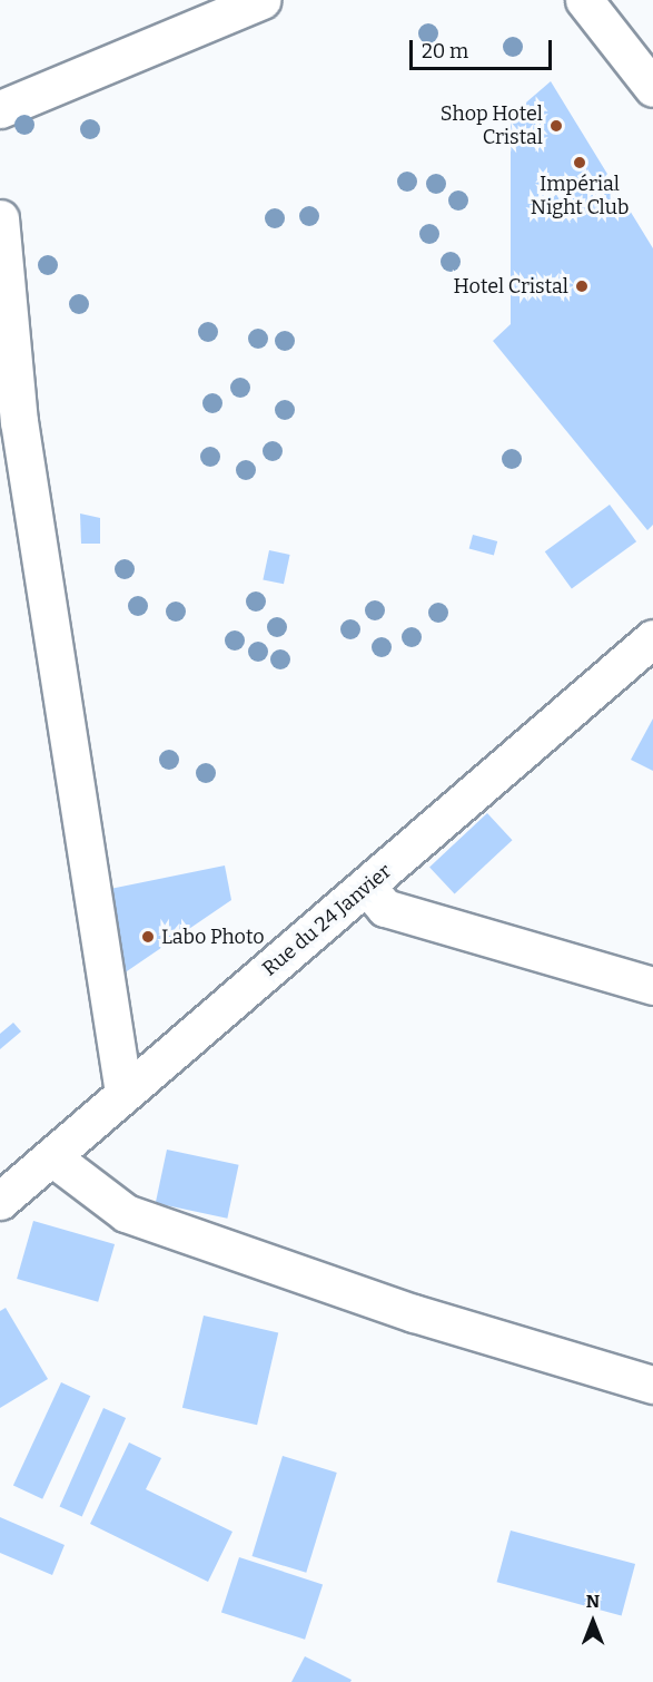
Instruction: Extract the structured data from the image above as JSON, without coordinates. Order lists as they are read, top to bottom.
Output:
{
  "streets": {
    "street": ["Rue du 24 Janvier"]
  },
  "places": [
    "Shop Hotel Cristal",
    "Impérial Night Club",
    "Hotel Cristal",
    "Labo Photo"
  ],
  "scale_bar": "20 m",
  "north": "top"
}
